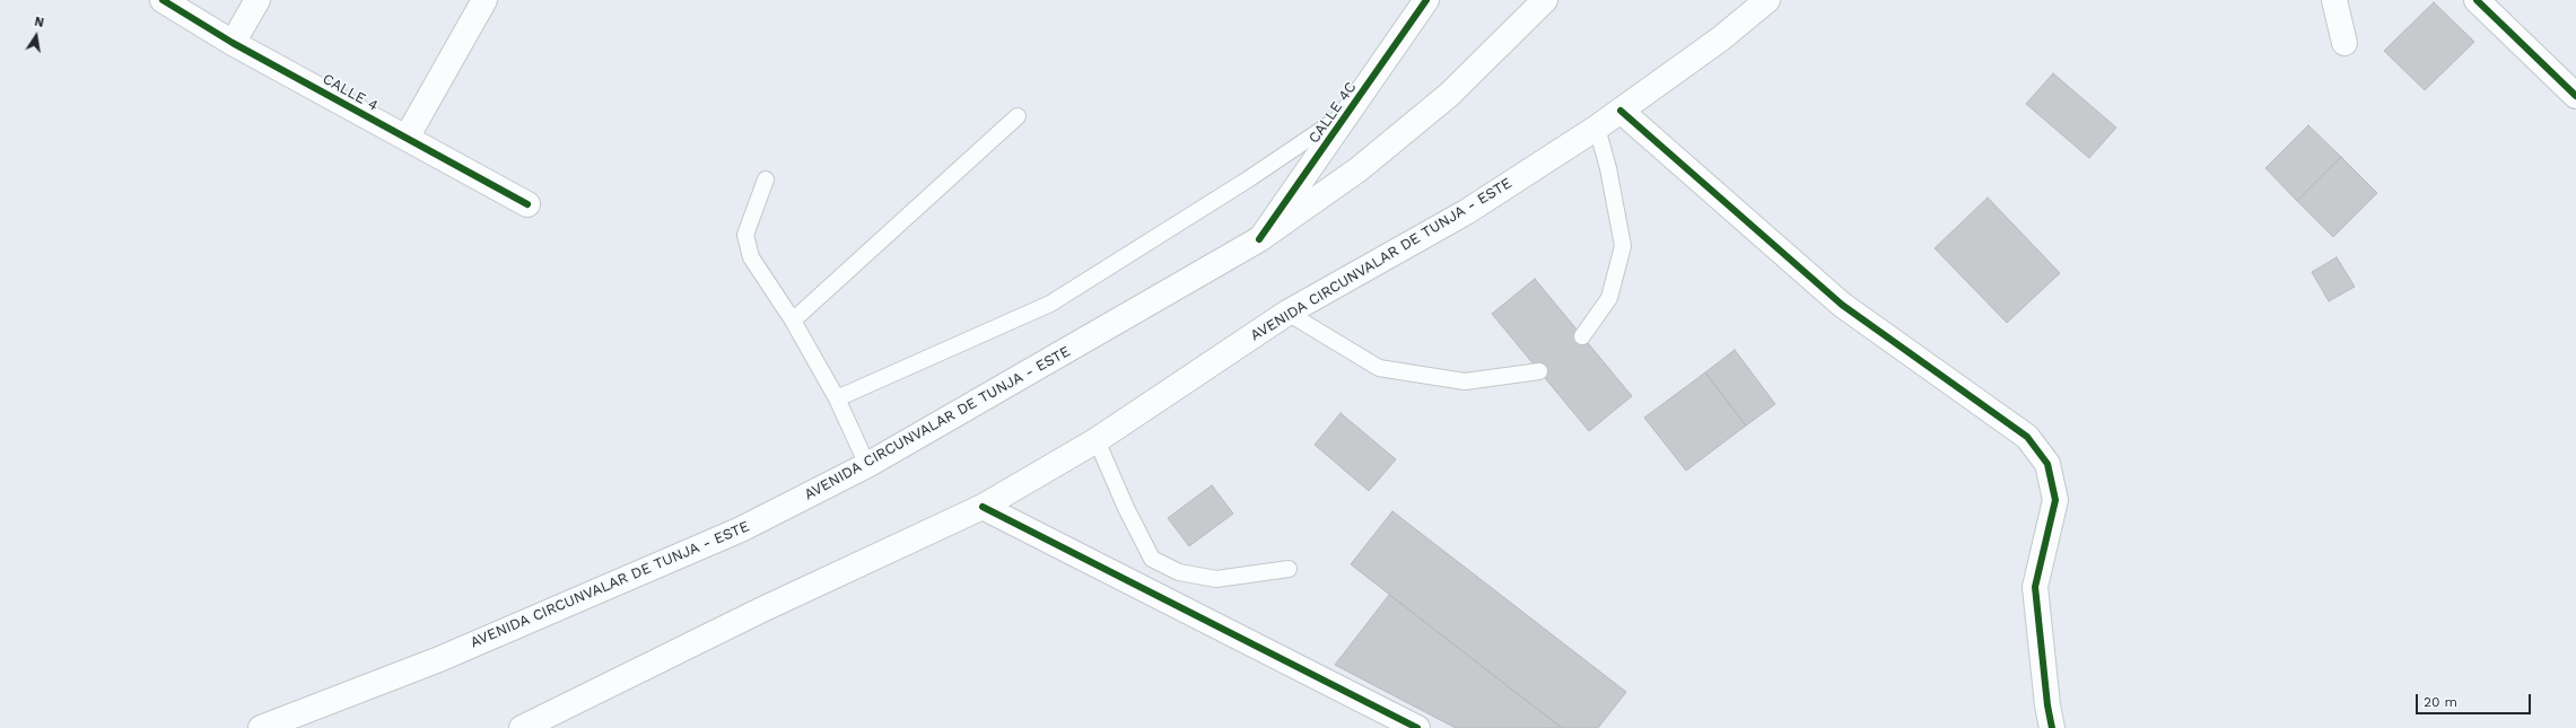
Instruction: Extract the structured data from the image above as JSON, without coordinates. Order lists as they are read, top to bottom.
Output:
{
  "streets": {
    "main road": ["CALLE 4", "CALLE 4C", "AVENIDA CIRCUNVALAR DE TUNJA - ESTE"]
  },
  "crossings": [
    ["CALLE 4C", "AVENIDA CIRCUNVALAR DE TUNJA - ESTE"]
  ],
  "scale_bar": "20 m",
  "north": "top"
}
